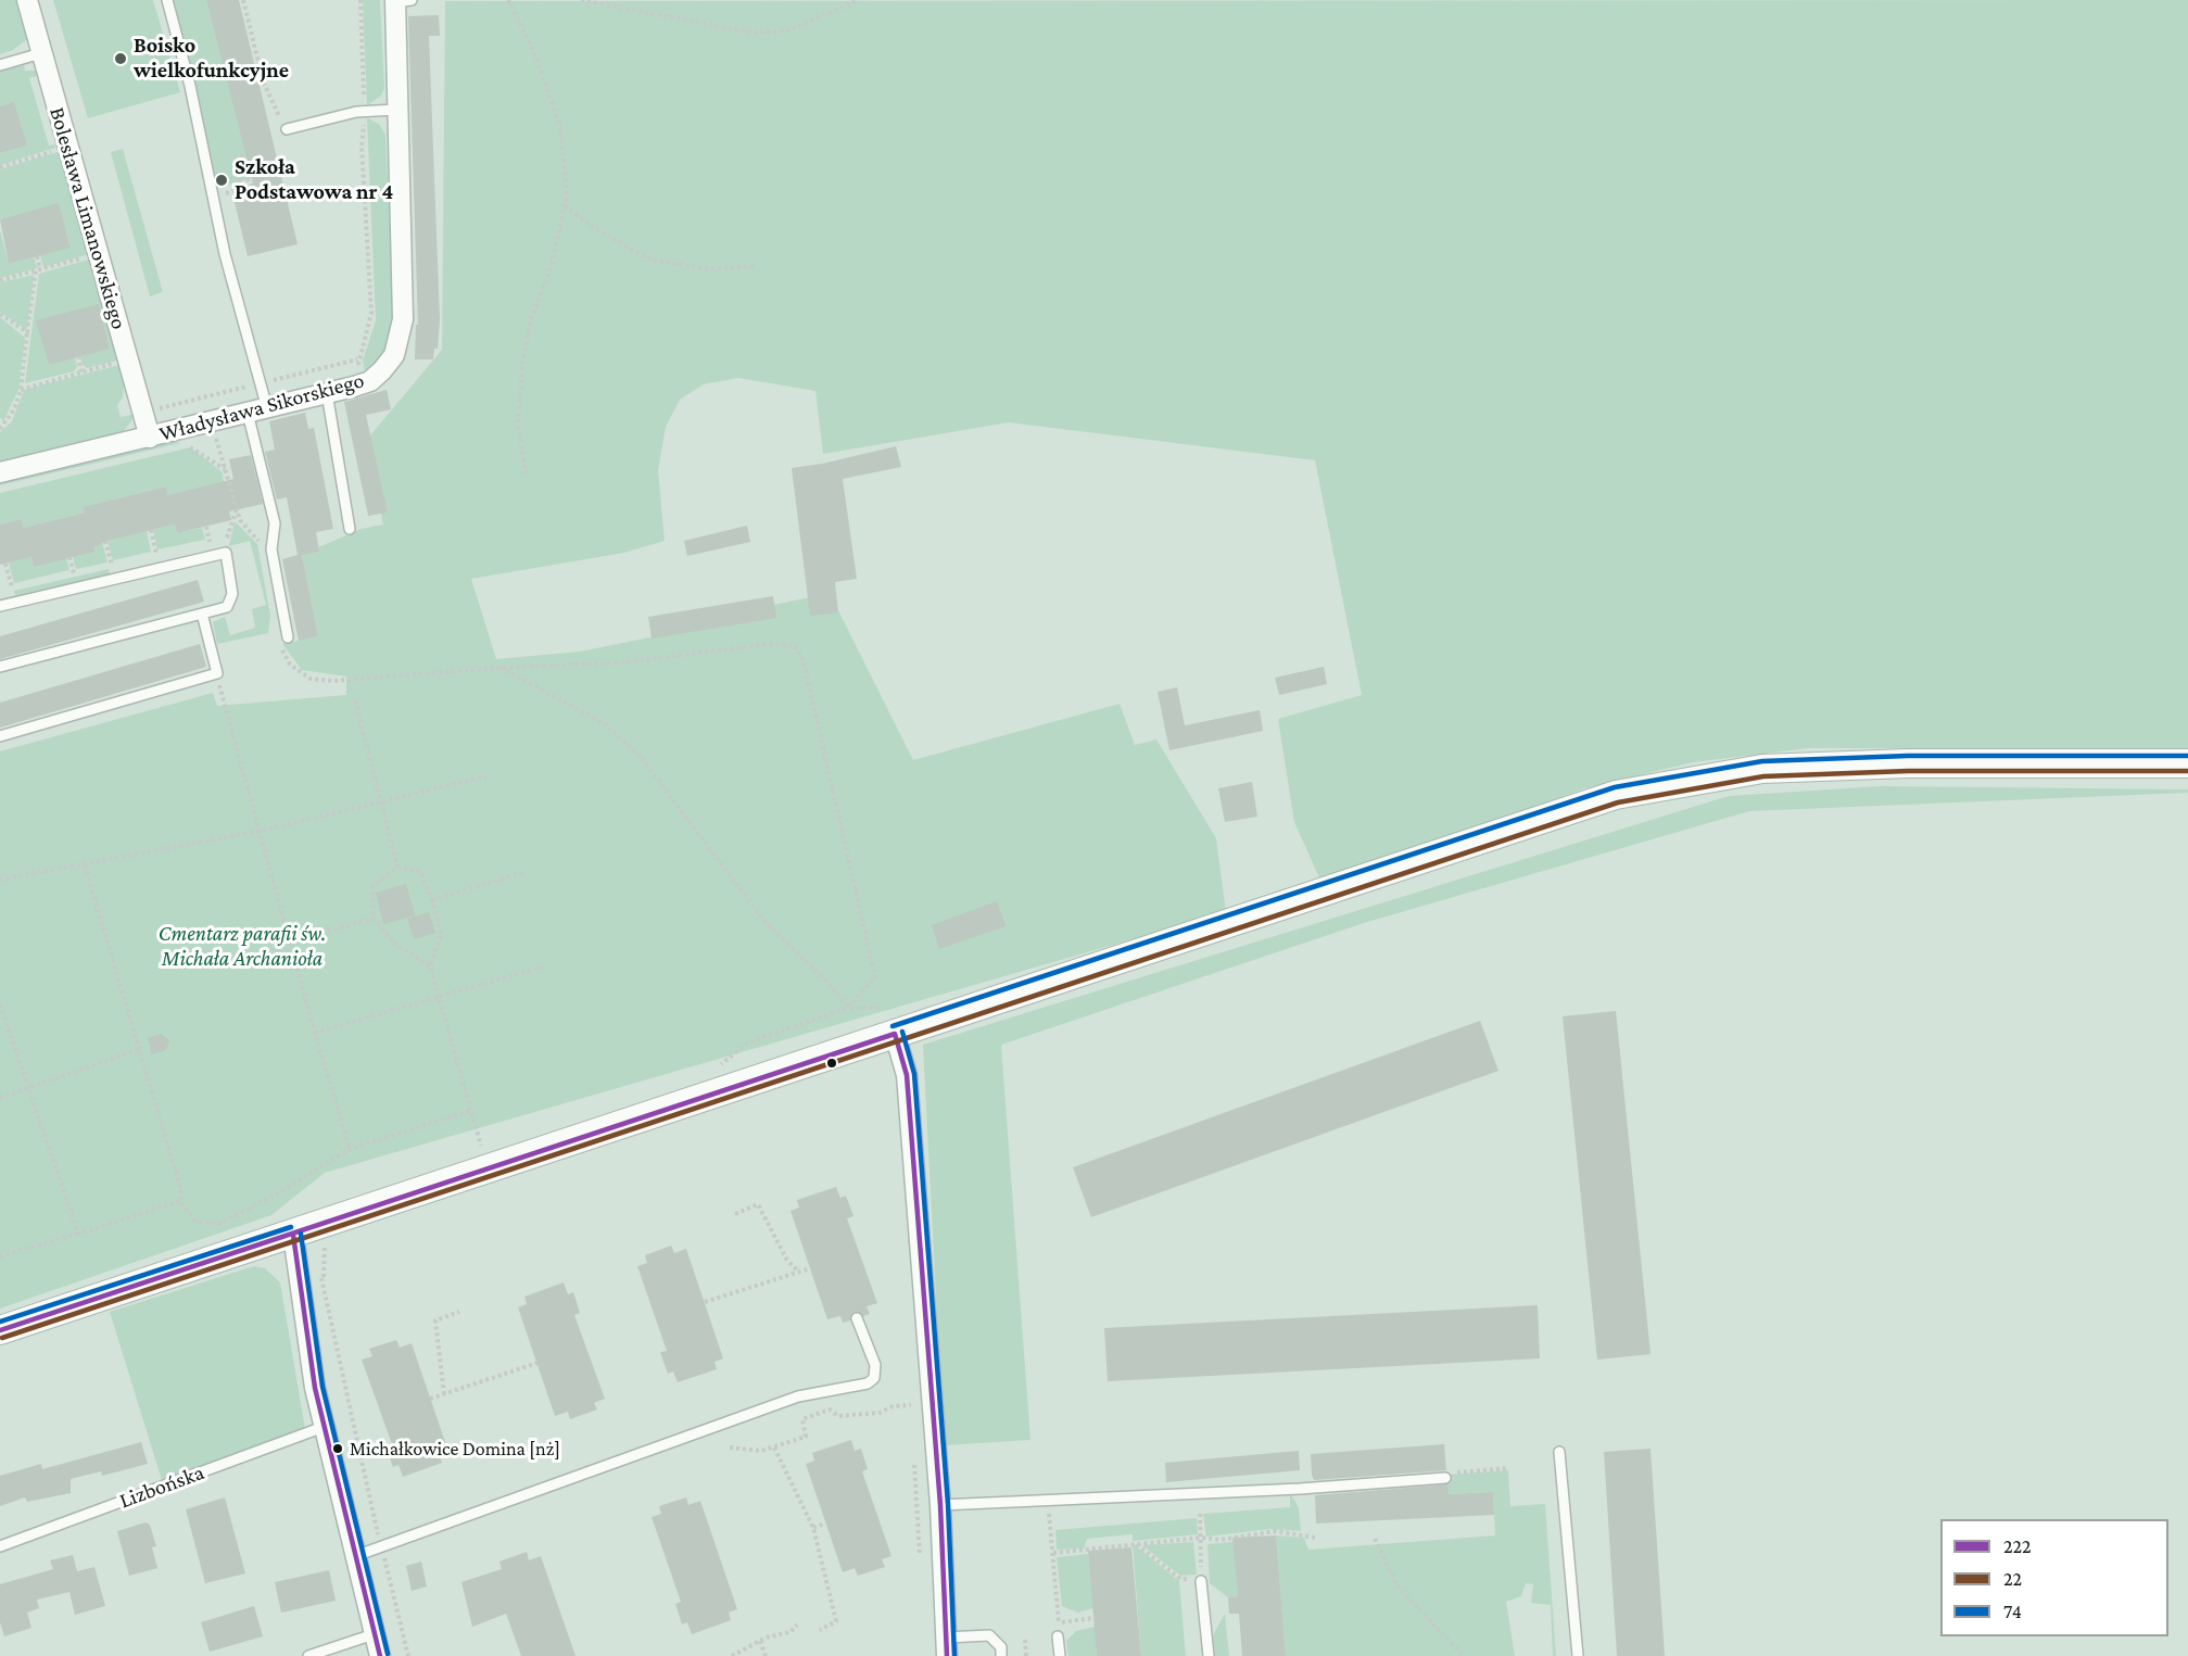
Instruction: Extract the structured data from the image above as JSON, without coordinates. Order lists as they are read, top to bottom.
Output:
{
  "streets": {
    "street": ["Bolesława Limanowskiego", "Władysława Sikorskiego"],
    "lane": ["Lizbońska"]
  },
  "crossings": [
    ["Bolesława Limanowskiego", "Władysława Sikorskiego"]
  ],
  "parks": ["Cmentarz parafii św. Michała Archanioła"],
  "places": ["Boisko wielkofunkcyjne", "Szkoła Podstawowa nr 4", "Michałkowice Domina [nż]"],
  "lines": ["transit line 74", "transit line 22", "transit line 222"],
  "legend": ["222", "22", "74"]
}
